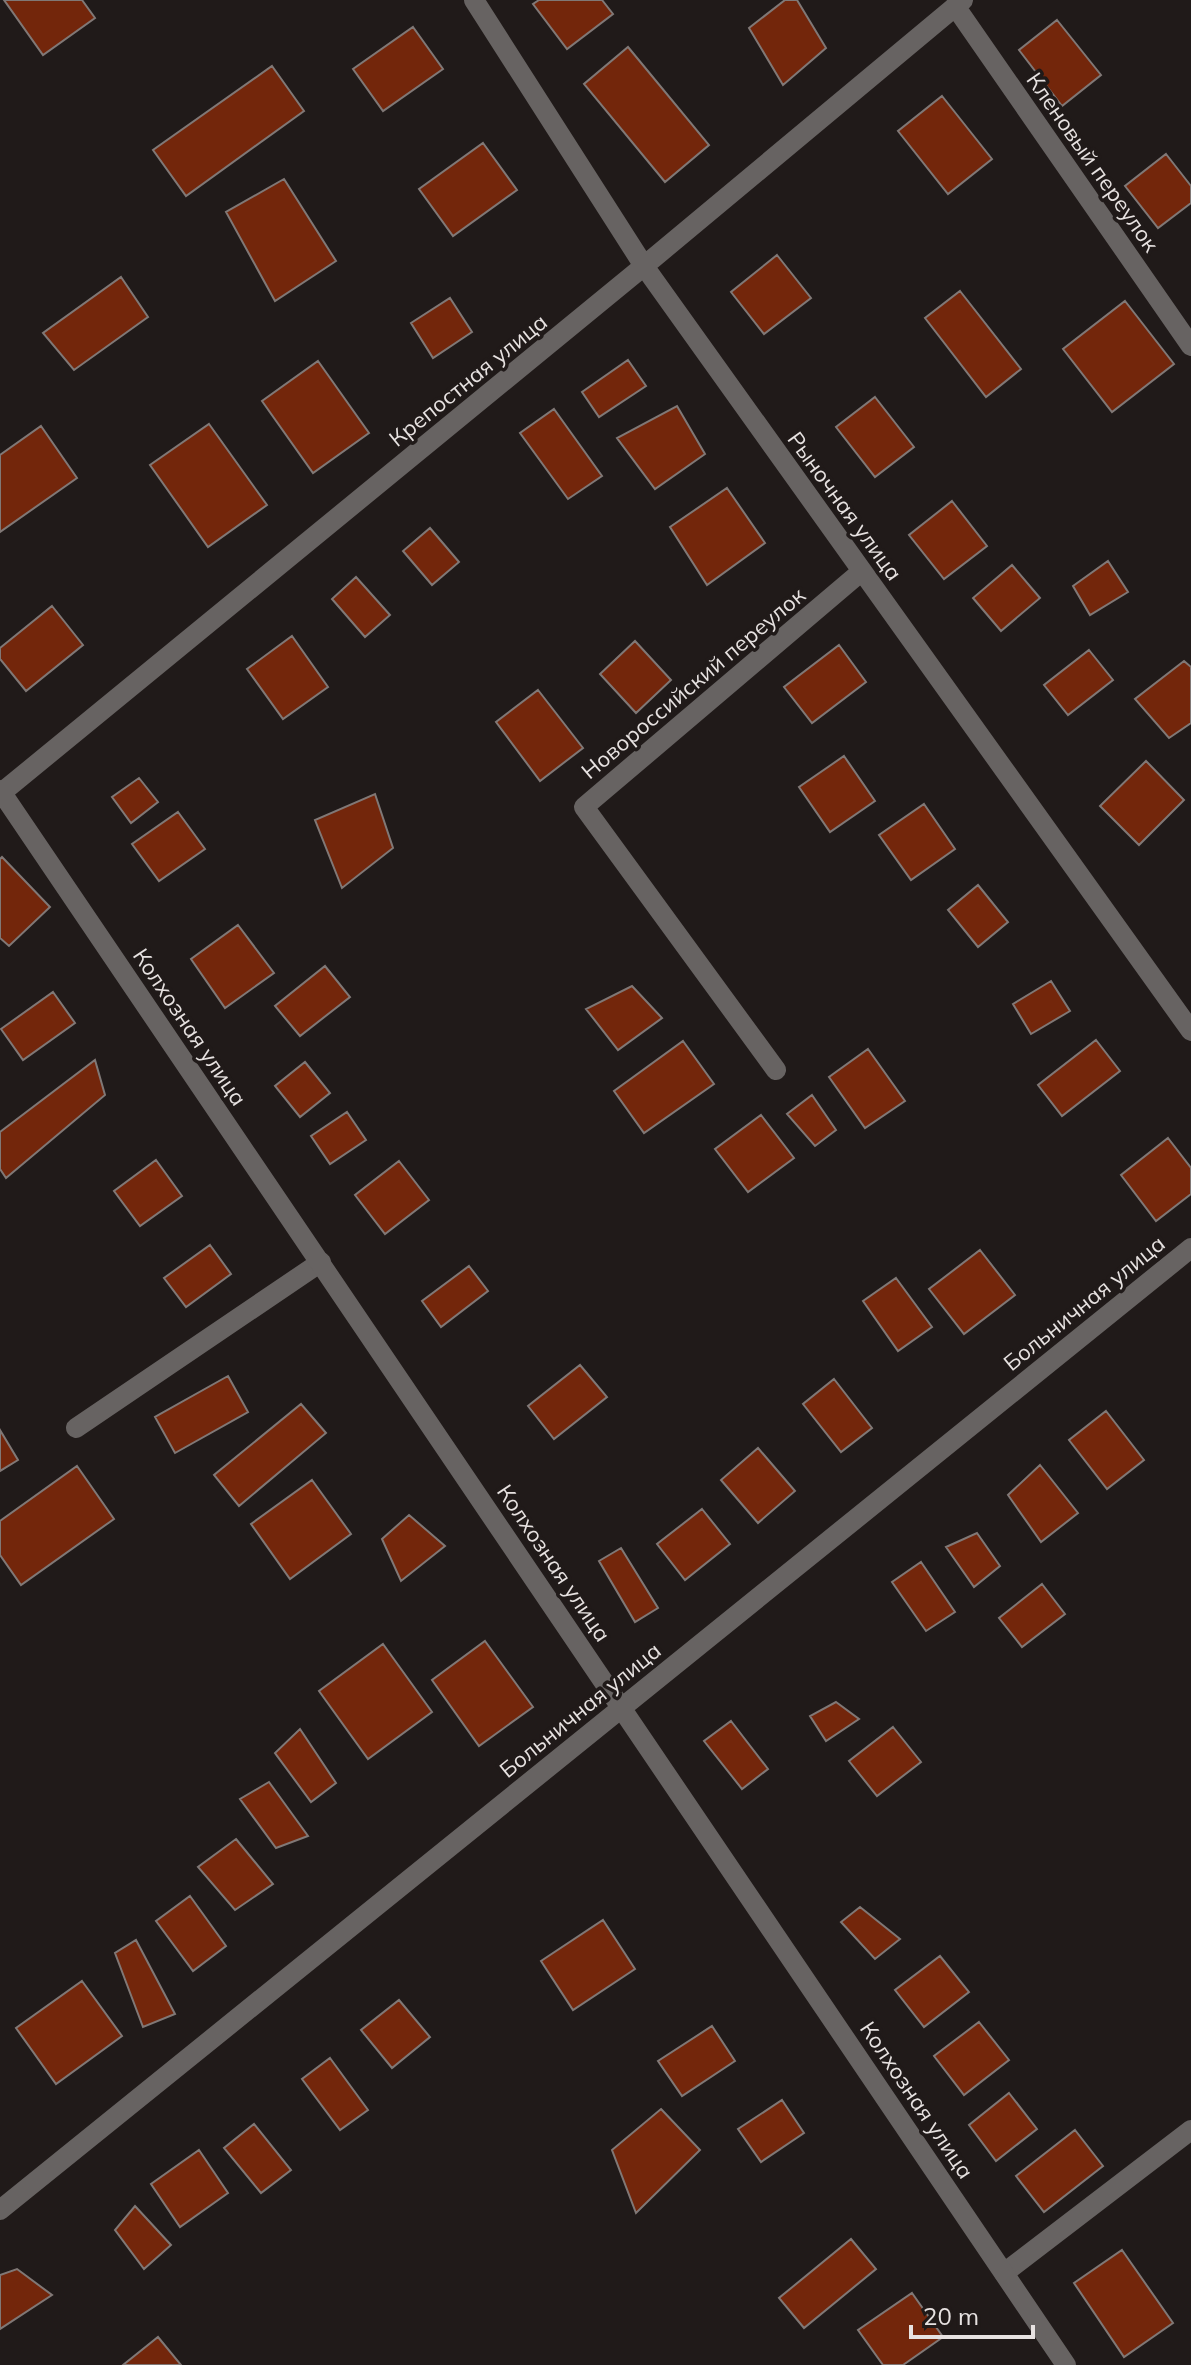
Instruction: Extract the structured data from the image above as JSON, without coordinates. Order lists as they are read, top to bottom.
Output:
{
  "streets": {
    "street": [
      "Кленовый переулок",
      "Крепостная улица",
      "Рыночная улица",
      "Новороссийский переулок",
      "Колхозная улица",
      "Больничная улица"
    ]
  },
  "crossings": [
    ["Кленовый переулок", "Крепостная улица"],
    ["Крепостная улица", "Рыночная улица"],
    ["Крепостная улица", "Колхозная улица"],
    ["Рыночная улица", "Новороссийский переулок"],
    ["Колхозная улица", "Больничная улица"]
  ],
  "scale_bar": "20 m"
}
